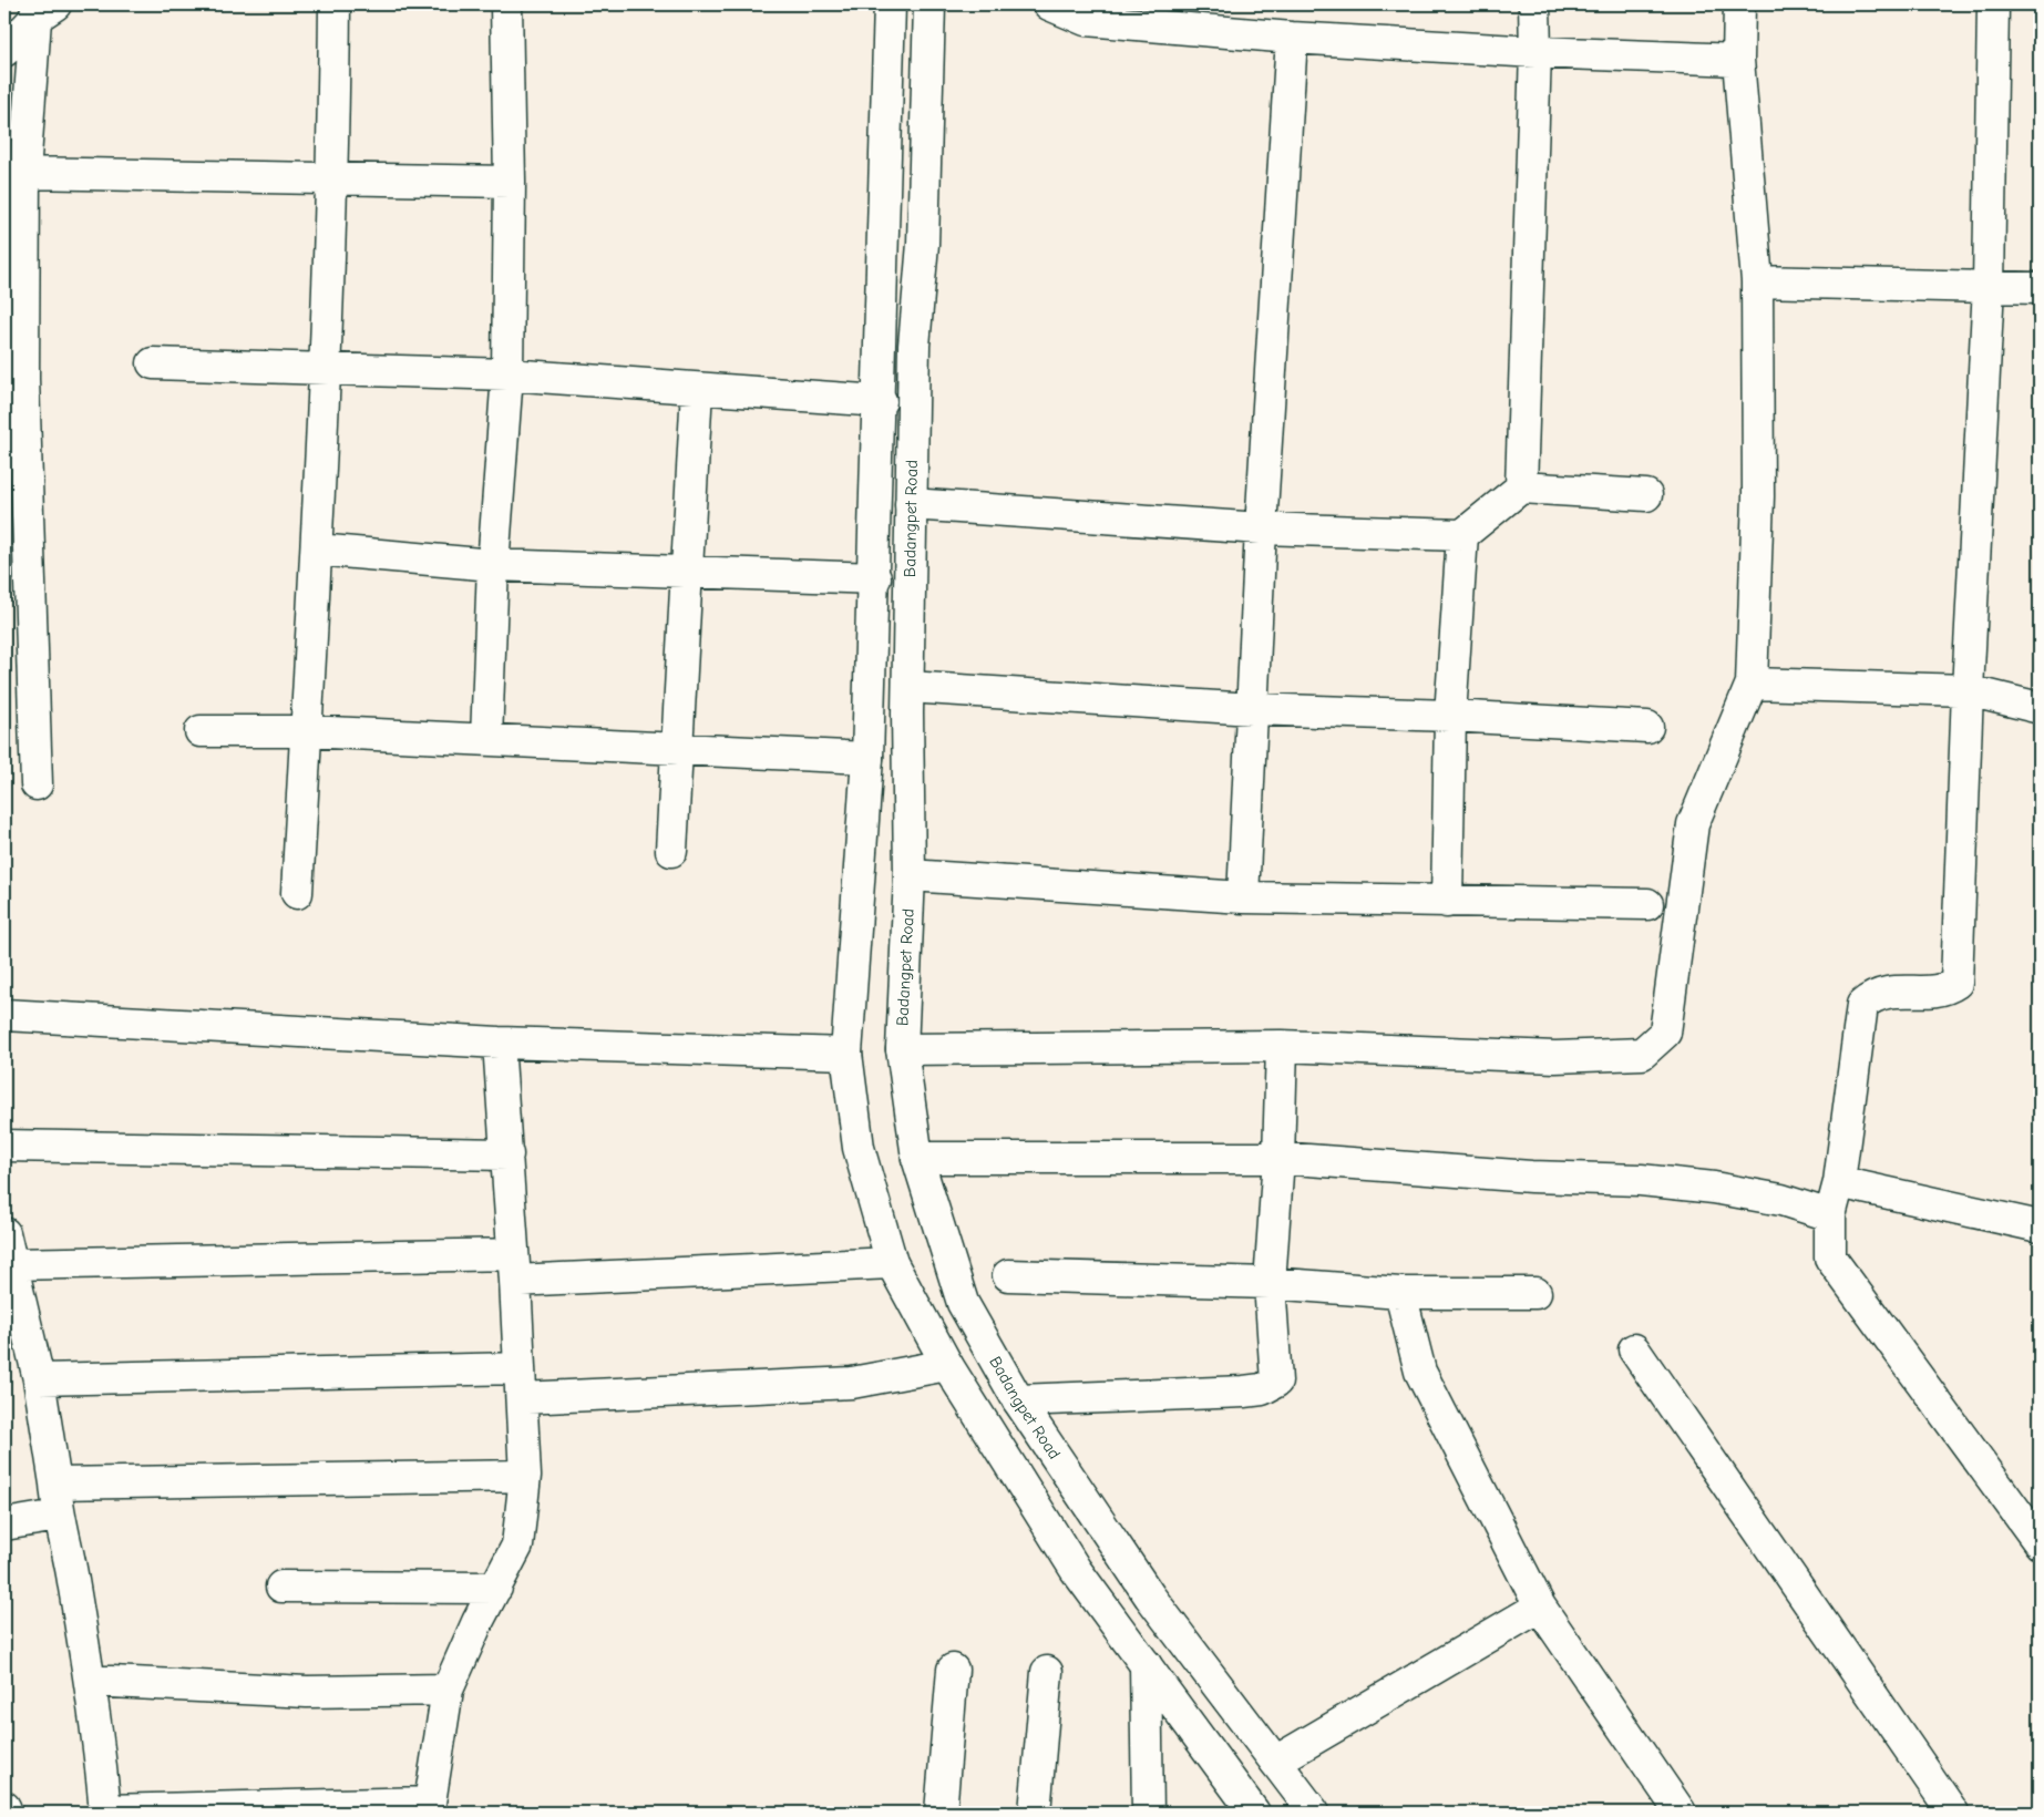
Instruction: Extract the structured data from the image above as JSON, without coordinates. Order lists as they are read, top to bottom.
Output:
{
  "streets": {
    "street": ["Badangpet Road"]
  }
}
